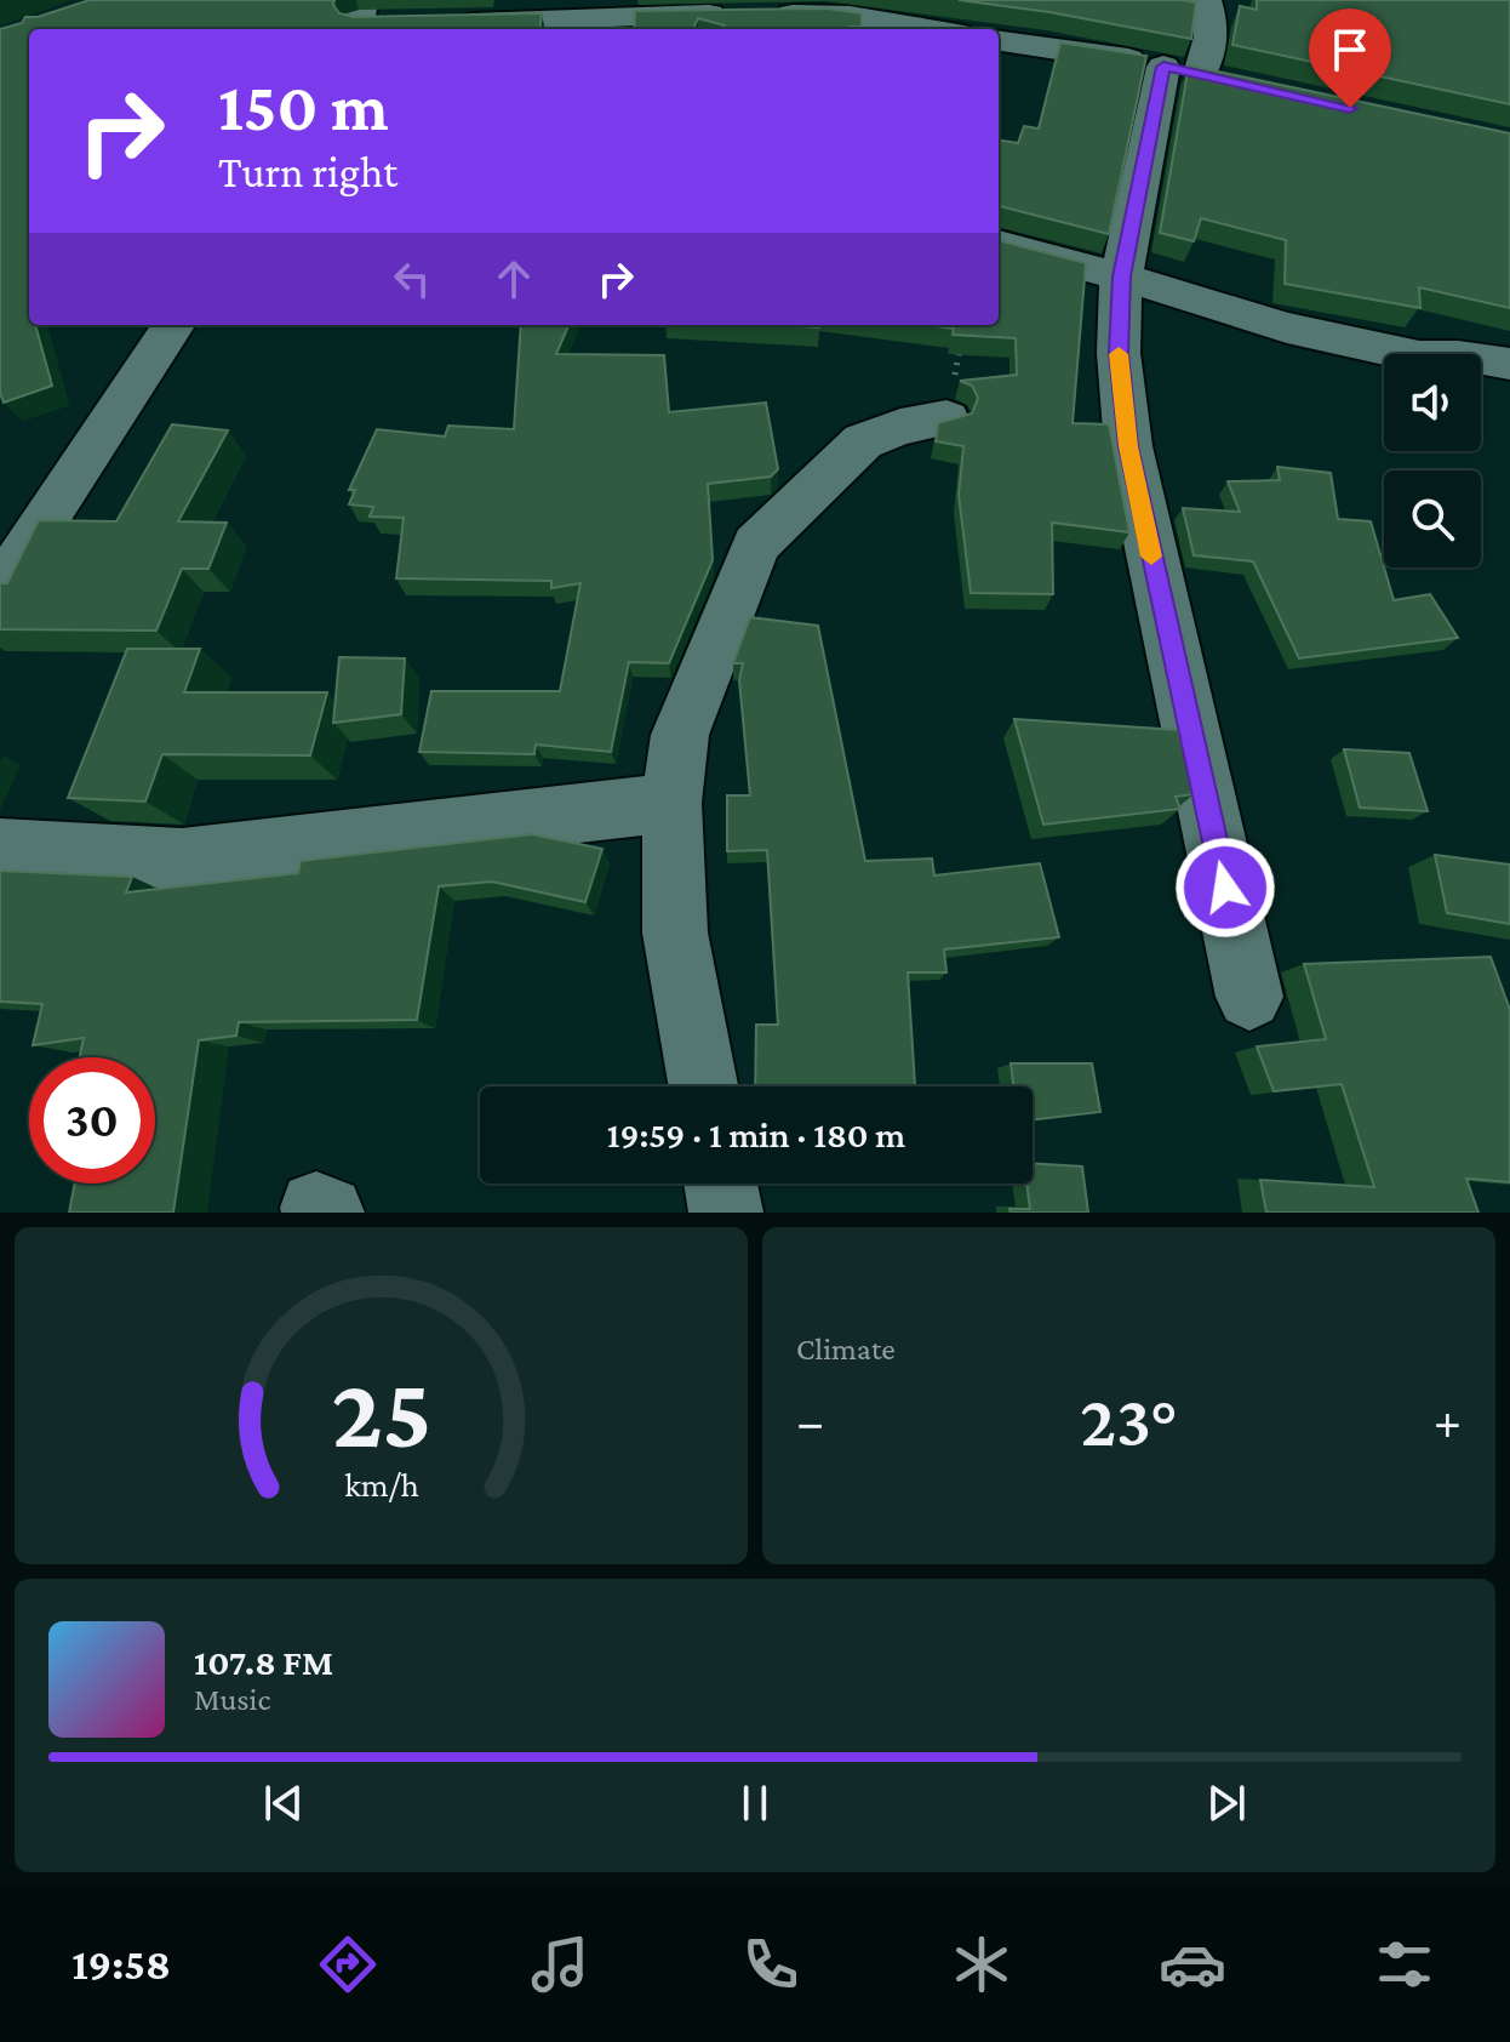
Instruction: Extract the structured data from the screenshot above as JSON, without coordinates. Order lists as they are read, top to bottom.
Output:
{
  "page": {
    "turn": ["150 m", "Turn right"],
    "limit": "30",
    "trip": "19:59 · 1 min · 180 m",
    "tile": "Climate",
    "heat": ["−", "23°", "+"],
    "song": ["107.8 FM", "Music"],
    "tabs": "19:58",
    "gauge": ["25", "km/h"]
  }
}
